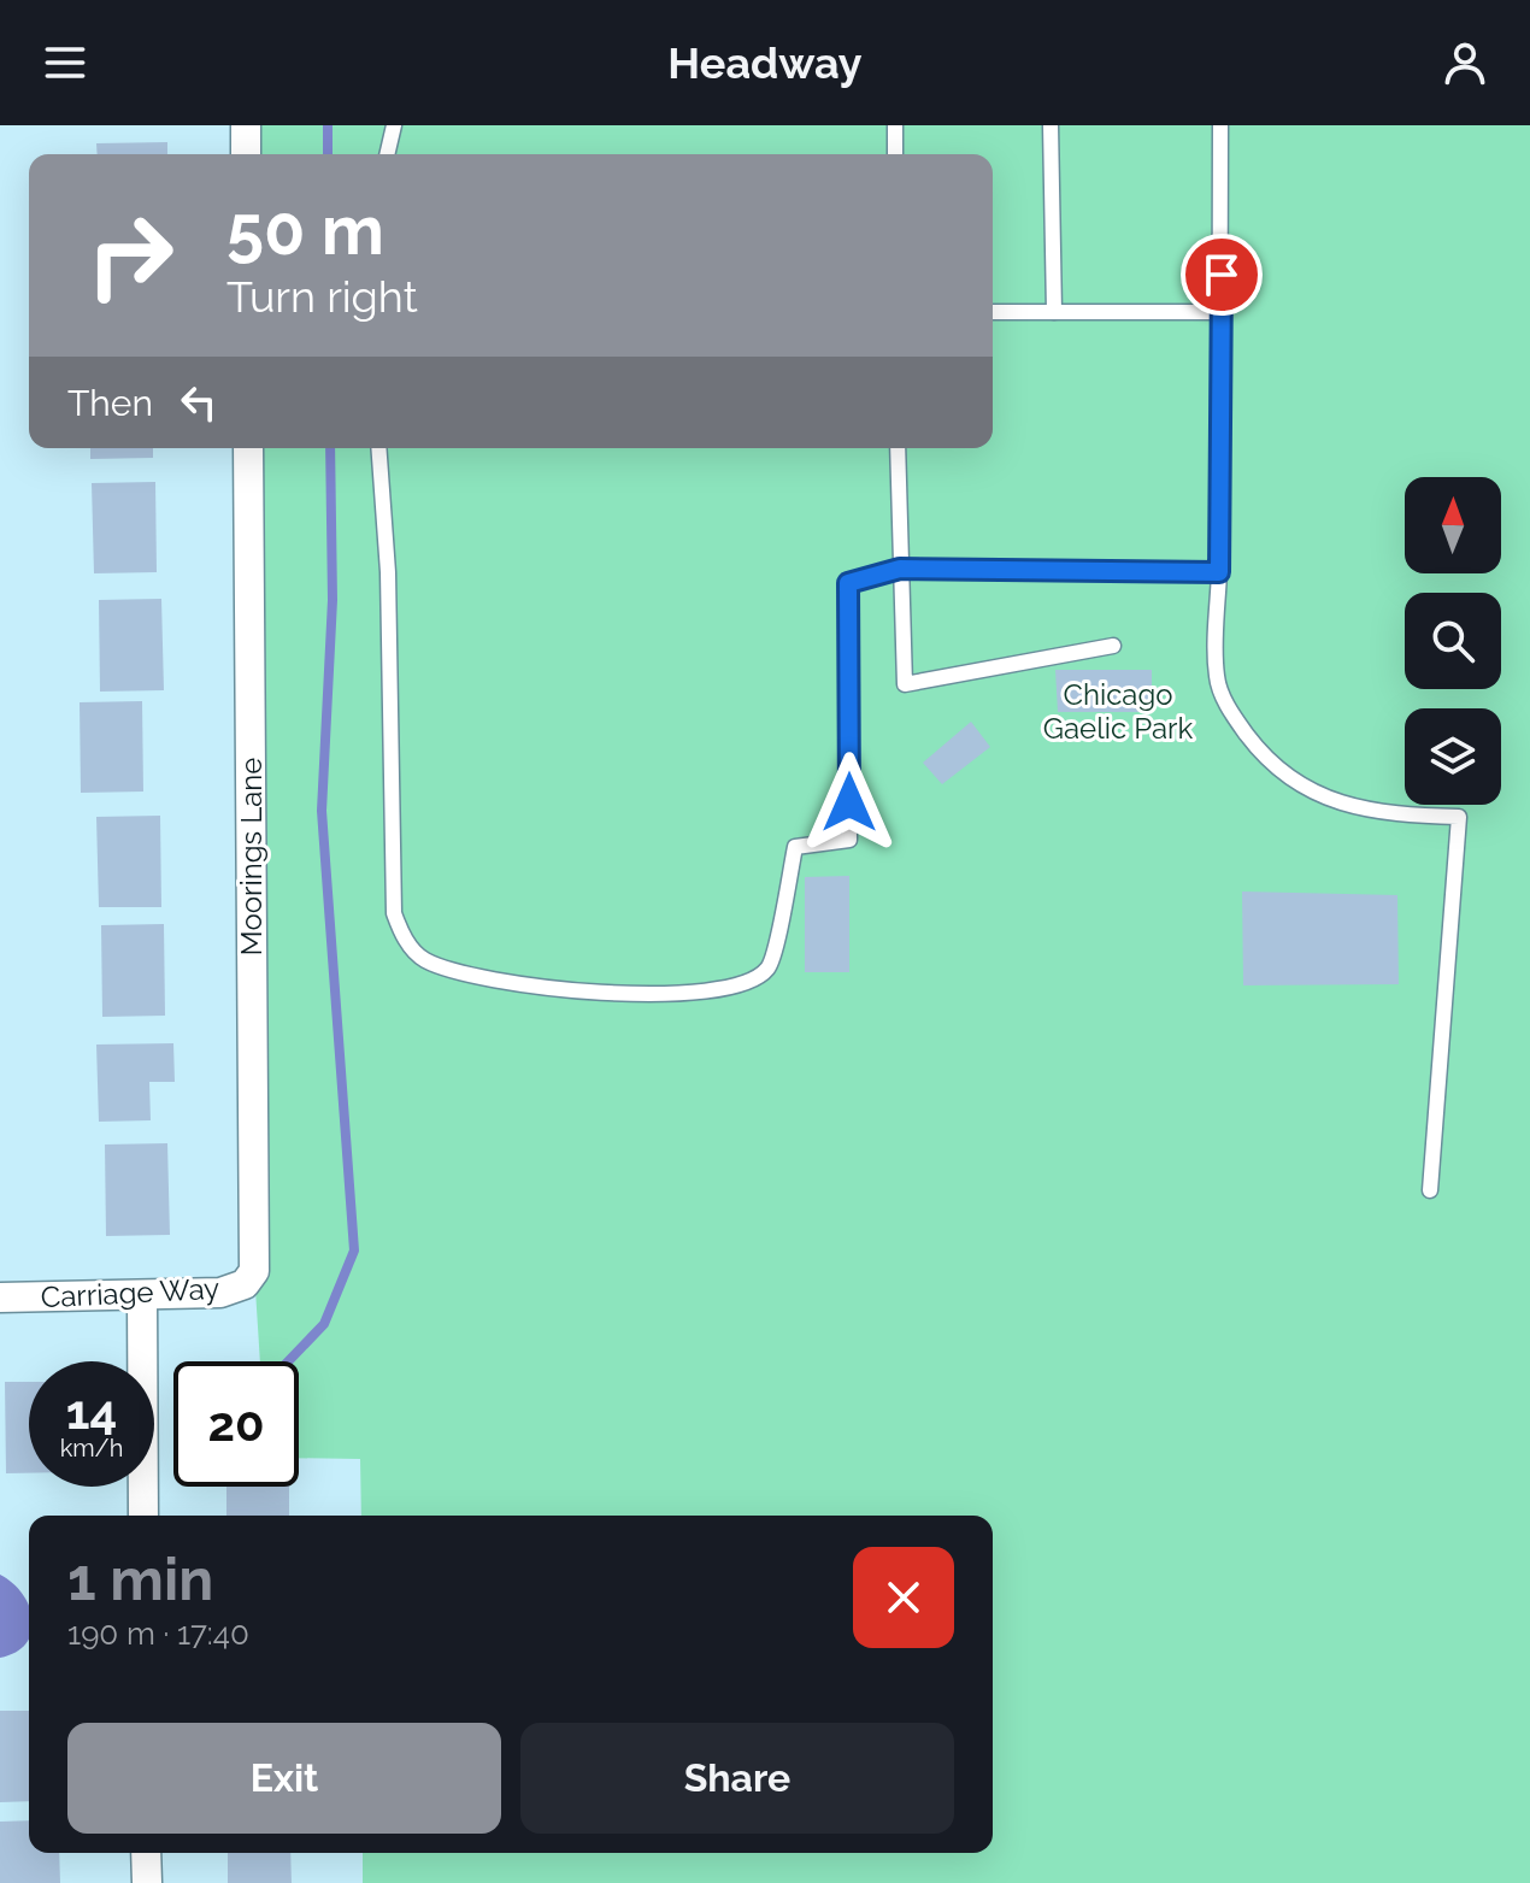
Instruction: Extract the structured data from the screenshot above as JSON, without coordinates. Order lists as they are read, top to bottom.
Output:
{
  "streets": {
    "street": ["Moorings Lane", "Carriage Way"]
  },
  "crossings": [
    ["Moorings Lane", "Carriage Way"]
  ],
  "parks": ["Chicago Gaelic Park"],
  "north": "top",
  "page": {
    "header": "Headway",
    "turn": ["50 m", "Turn right"],
    "then": "Then",
    "speed": "14 km/h",
    "limit": "20",
    "heading": ["1 min", "190 m · 17:40"],
    "buttons": ["Exit", "Share"]
  }
}
